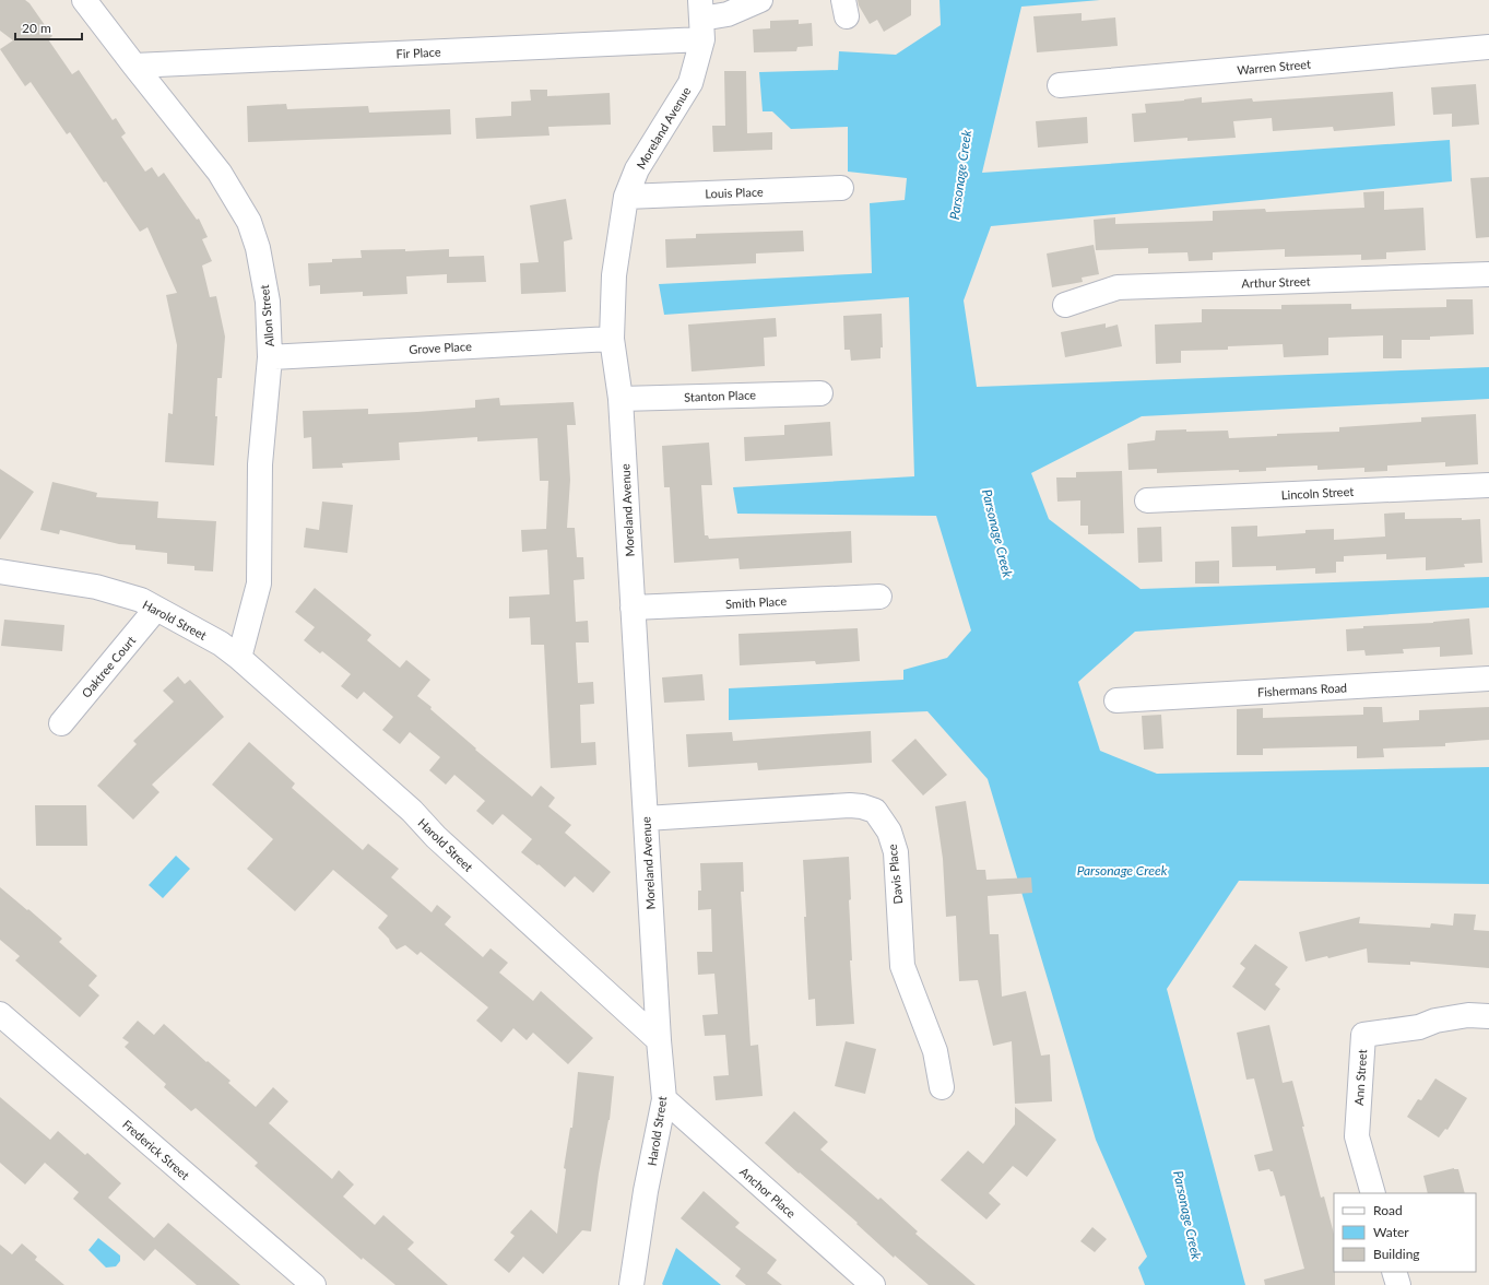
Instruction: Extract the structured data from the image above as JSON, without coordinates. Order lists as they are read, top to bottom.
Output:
{
  "streets": {
    "street": [
      "Fir Place",
      "Warren Street",
      "Moreland Avenue",
      "Louis Place",
      "Arthur Street",
      "Allon Street",
      "Grove Place",
      "Stanton Place",
      "Lincoln Street",
      "Smith Place",
      "Harold Street",
      "Oaktree Court",
      "Fishermans Road",
      "Davis Place",
      "Ann Street",
      "Frederick Street",
      "Anchor Place"
    ]
  },
  "crossings": [
    ["Fir Place", "Moreland Avenue"],
    ["Fir Place", "Allon Street"],
    ["Moreland Avenue", "Louis Place"],
    ["Moreland Avenue", "Grove Place"],
    ["Moreland Avenue", "Stanton Place"],
    ["Moreland Avenue", "Smith Place"],
    ["Moreland Avenue", "Harold Street"],
    ["Moreland Avenue", "Davis Place"],
    ["Allon Street", "Grove Place"],
    ["Allon Street", "Harold Street"],
    ["Harold Street", "Oaktree Court"],
    ["Harold Street", "Anchor Place"]
  ],
  "water": ["Parsonage Creek"],
  "legend": ["Road", "Water", "Building"],
  "scale_bar": "20 m"
}
